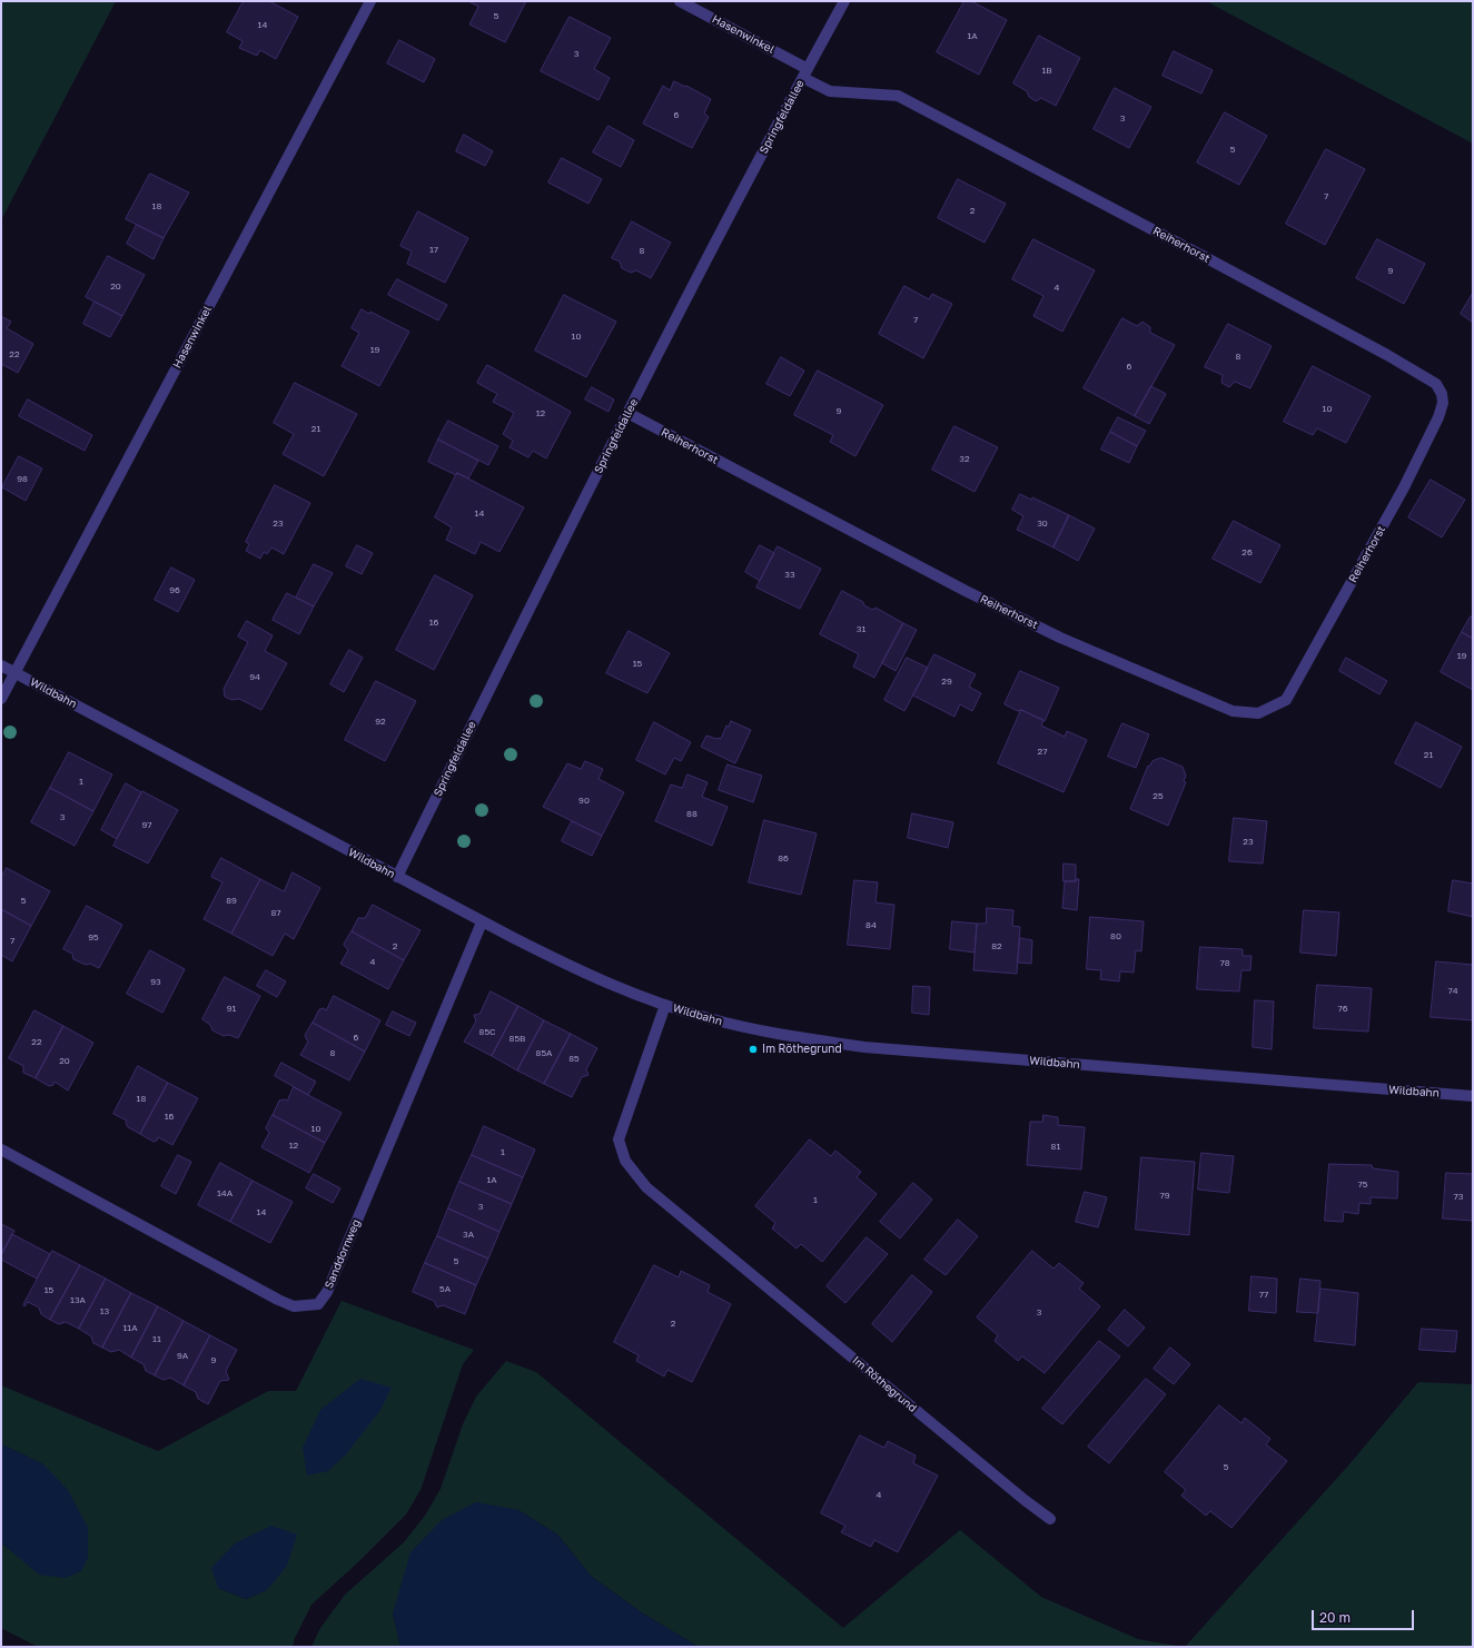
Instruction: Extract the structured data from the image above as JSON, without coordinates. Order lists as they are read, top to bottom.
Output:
{
  "streets": {
    "street": [
      "Hasenwinkel",
      "Springfeldallee",
      "Reiherhorst",
      "Wildbahn",
      "Sanddornweg",
      "Im Röthegrund"
    ]
  },
  "crossings": [
    ["Hasenwinkel", "Springfeldallee"],
    ["Hasenwinkel", "Reiherhorst"],
    ["Hasenwinkel", "Wildbahn"],
    ["Springfeldallee", "Reiherhorst"],
    ["Springfeldallee", "Wildbahn"],
    ["Wildbahn", "Sanddornweg"],
    ["Wildbahn", "Im Röthegrund"]
  ],
  "places": ["Im Röthegrund"],
  "house_numbers": [
    "5",
    "14",
    "1A",
    "3",
    "1B",
    "6",
    "3",
    "5",
    "7",
    "18",
    "2",
    "17",
    "8",
    "9",
    "20",
    "4",
    "7",
    "10",
    "19",
    "22",
    "8",
    "6",
    "10",
    "9",
    "12",
    "21",
    "32",
    "98",
    "14",
    "23",
    "30",
    "26",
    "33",
    "96",
    "16",
    "31",
    "19",
    "15",
    "94",
    "29",
    "92",
    "27",
    "21",
    "1",
    "25",
    "90",
    "88",
    "3",
    "97",
    "23",
    "86",
    "5",
    "89",
    "87",
    "84",
    "80",
    "95",
    "7",
    "2",
    "82",
    "4",
    "78",
    "93",
    "74",
    "91",
    "76",
    "85C",
    "6",
    "85B",
    "22",
    "8",
    "85A",
    "85",
    "20",
    "18",
    "16",
    "10",
    "12",
    "81",
    "1",
    "1A",
    "75",
    "14A",
    "79",
    "73",
    "1",
    "3",
    "14",
    "3A",
    "5",
    "5A",
    "15",
    "77",
    "13A",
    "13",
    "3",
    "2",
    "11A",
    "11",
    "9A",
    "9",
    "5",
    "4"
  ],
  "scale_bar": "20 m"
}
